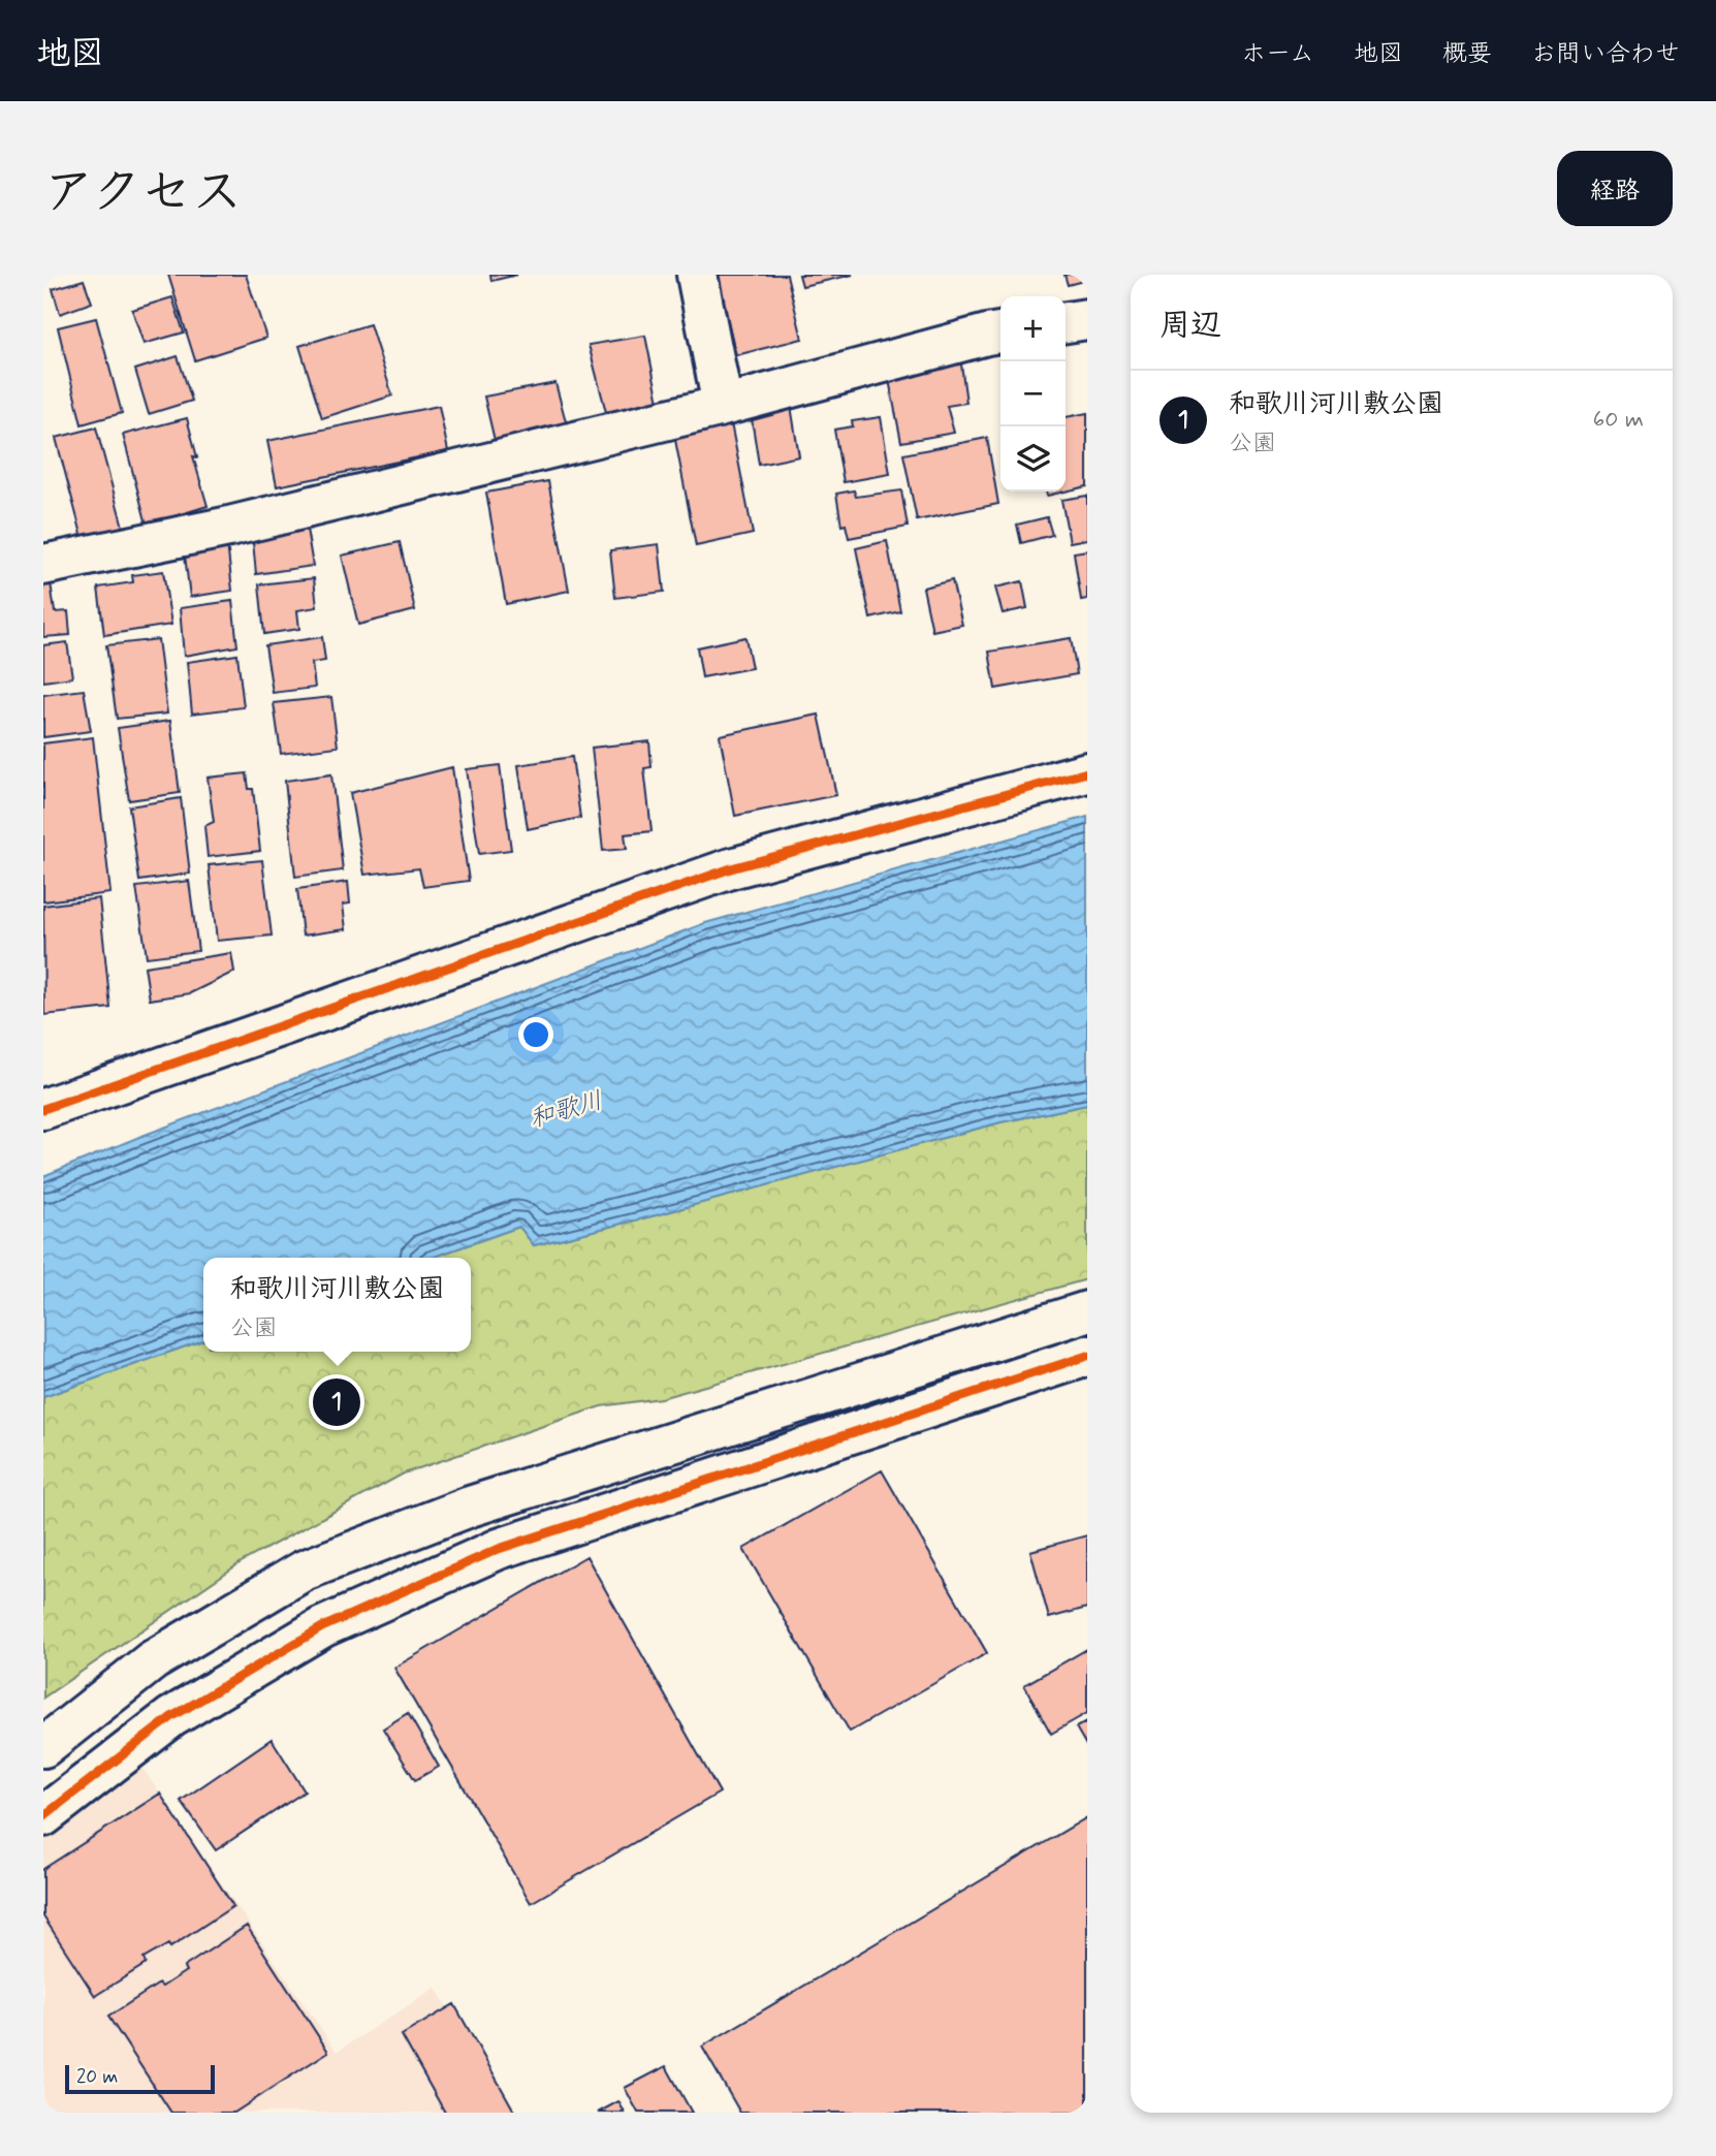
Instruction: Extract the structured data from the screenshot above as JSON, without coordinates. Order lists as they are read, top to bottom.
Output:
{
  "water": ["和歌川"],
  "scale_bar": "20 m",
  "page": {
    "header": "地図",
    "nav": [
      "ホーム",
      "地図",
      "概要",
      "お問い合わせ"
    ],
    "title": "アクセス",
    "buttons": "経路",
    "heading": "周辺",
    "map_buttons": ["+", "−"],
    "list": [
      {
        "mark": "1",
        "name": "和歌川河川敷公園",
        "note": "公園",
        "value": "60 m"
      }
    ],
    "popup": ["和歌川河川敷公園", "公園"],
    "pins": "1",
    "scale": "20 m"
  }
}
